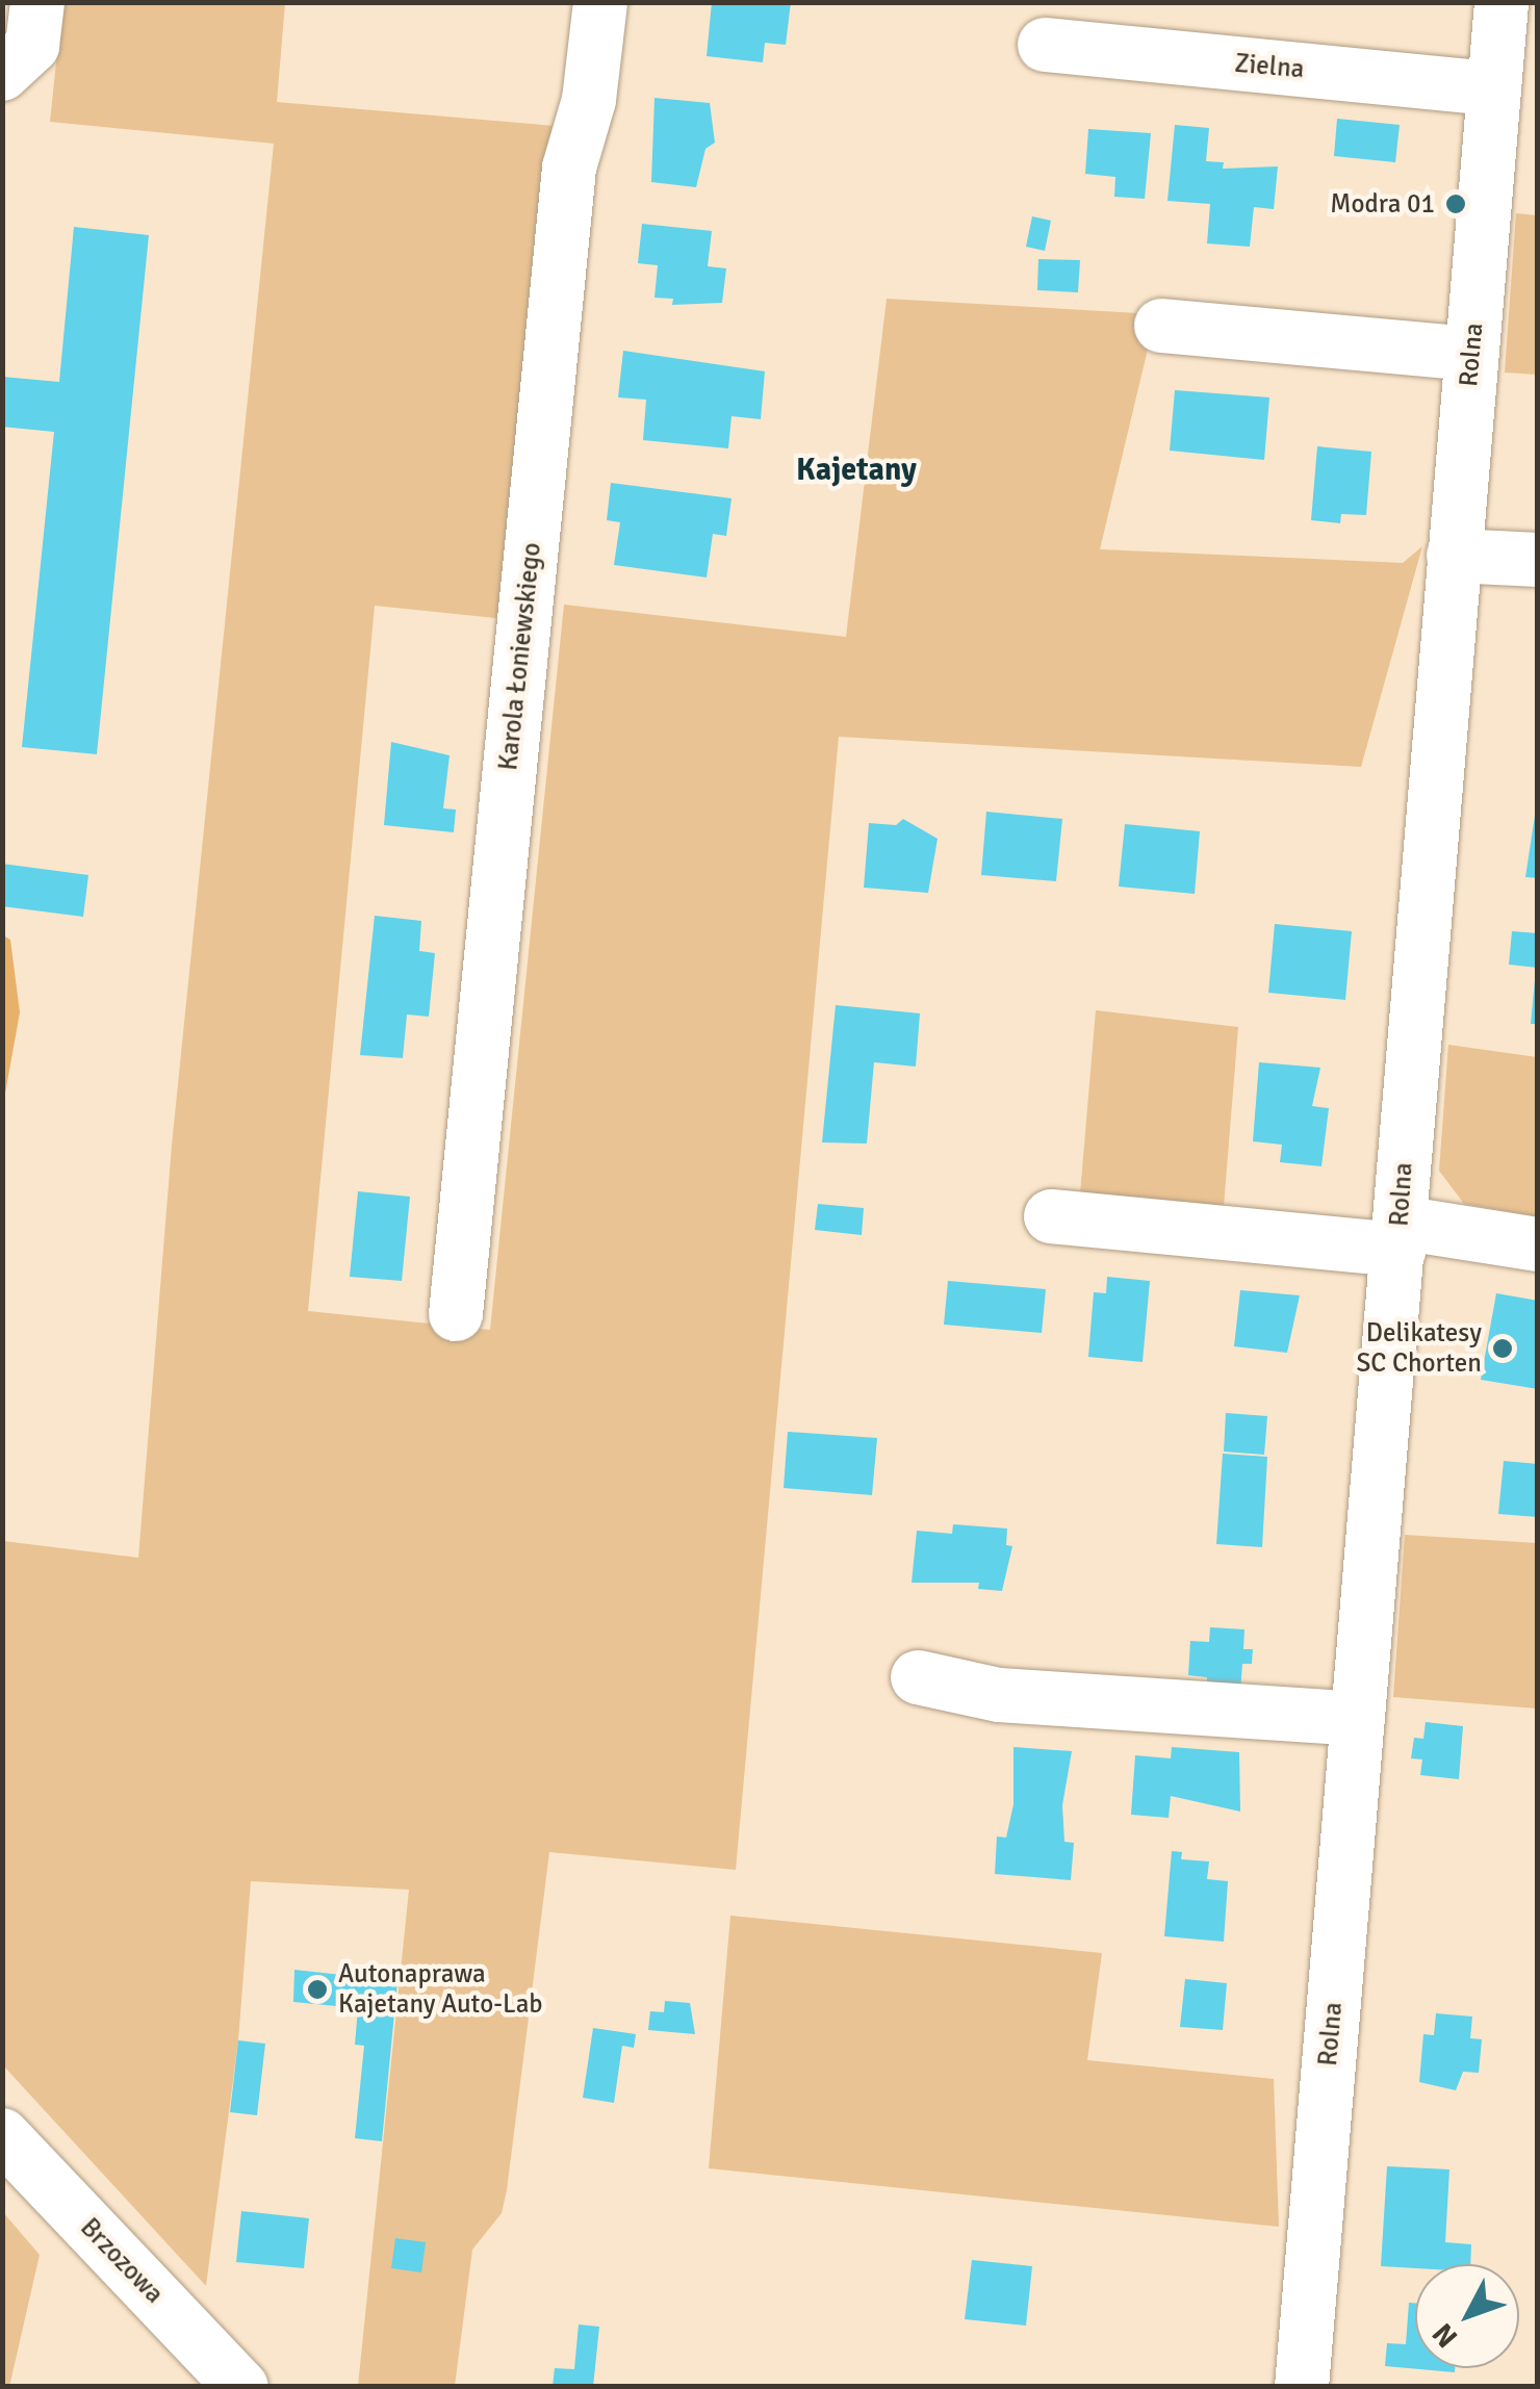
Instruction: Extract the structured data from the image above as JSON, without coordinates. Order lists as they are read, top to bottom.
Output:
{
  "streets": {
    "street": [
      "Zielna",
      "Rolna",
      "Karola Łoniewskiego",
      "Brzozowa"
    ]
  },
  "crossings": [
    ["Zielna", "Rolna"]
  ],
  "districts": ["Kajetany"],
  "places": ["Modra 01", "Delikatesy SC Chorten", "Autonaprawa Kajetany Auto-Lab"],
  "north": "bottom left"
}
